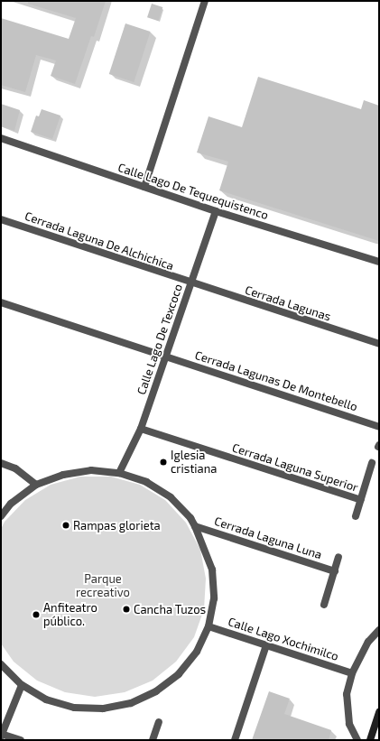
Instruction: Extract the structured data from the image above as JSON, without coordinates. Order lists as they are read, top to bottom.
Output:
{
  "streets": {
    "street": [
      "Calle Lago De Tequequistenco",
      "Cerrada Laguna De Alchichica",
      "Cerrada Lagunas",
      "Calle Lago De Texcoco",
      "Cerrada Lagunas De Montebello",
      "Cerrada Laguna Superior",
      "Cerrada Laguna Luna",
      "Calle Lago Xochimilco"
    ]
  },
  "crossings": [
    ["Calle Lago De Tequequistenco", "Calle Lago De Texcoco"],
    ["Cerrada Laguna De Alchichica", "Cerrada Lagunas"],
    ["Cerrada Laguna De Alchichica", "Calle Lago De Texcoco"],
    ["Cerrada Lagunas", "Calle Lago De Texcoco"],
    ["Calle Lago De Texcoco", "Cerrada Lagunas De Montebello"],
    ["Calle Lago De Texcoco", "Cerrada Laguna Superior"]
  ],
  "parks": ["Parque recreativo"],
  "places": [
    "Iglesia cristiana",
    "Rampas glorieta",
    "Cancha Tuzos",
    "Anfiteatro público."
  ]
}
